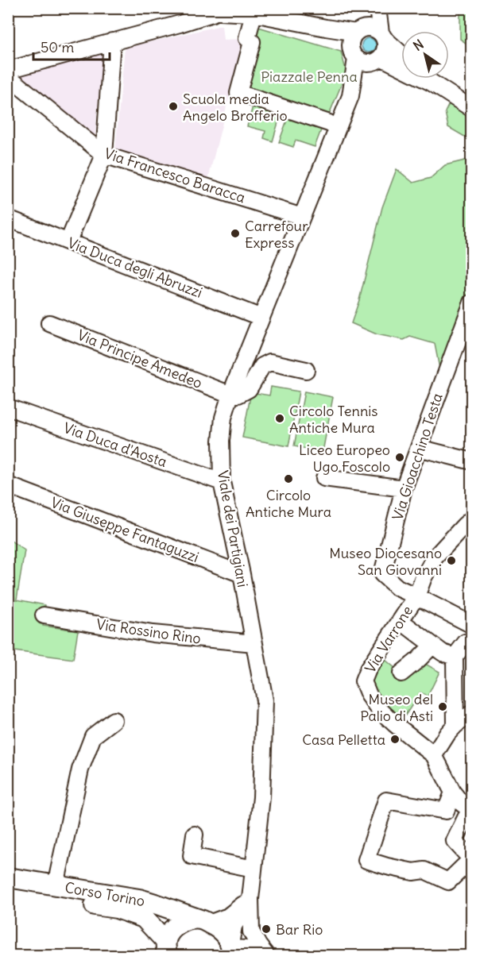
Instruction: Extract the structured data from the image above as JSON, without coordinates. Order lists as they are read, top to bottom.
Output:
{
  "streets": {
    "main road": ["Corso Torino"],
    "street": [
      "Via Francesco Baracca",
      "Via Duca degli Abruzzi",
      "Via Principe Amedeo",
      "Via Duca d'Aosta",
      "Via Gioacchino Testa",
      "Viale dei Partigiani",
      "Via Giuseppe Fantaguzzi",
      "Via Rossino Rino",
      "Via Varrone"
    ]
  },
  "crossings": [
    ["Via Francesco Baracca", "Viale dei Partigiani"],
    ["Via Duca degli Abruzzi", "Viale dei Partigiani"],
    ["Via Principe Amedeo", "Viale dei Partigiani"],
    ["Via Duca d'Aosta", "Viale dei Partigiani"],
    ["Via Gioacchino Testa", "Via Varrone"],
    ["Viale dei Partigiani", "Via Giuseppe Fantaguzzi"],
    ["Viale dei Partigiani", "Via Rossino Rino"],
    ["Viale dei Partigiani", "Corso Torino"]
  ],
  "parks": ["Piazzale Penna"],
  "places": [
    "Scuola media Angelo Brofferio",
    "Carrefour Express",
    "Circolo Tennis Antiche Mura",
    "Liceo Europeo Ugo Foscolo",
    "Circolo Antiche Mura",
    "Museo Diocesano San Giovanni",
    "Museo del Palio di Asti",
    "Casa Pelletta",
    "Bar Rio"
  ],
  "scale_bar": "50 m",
  "north": "top left"
}
